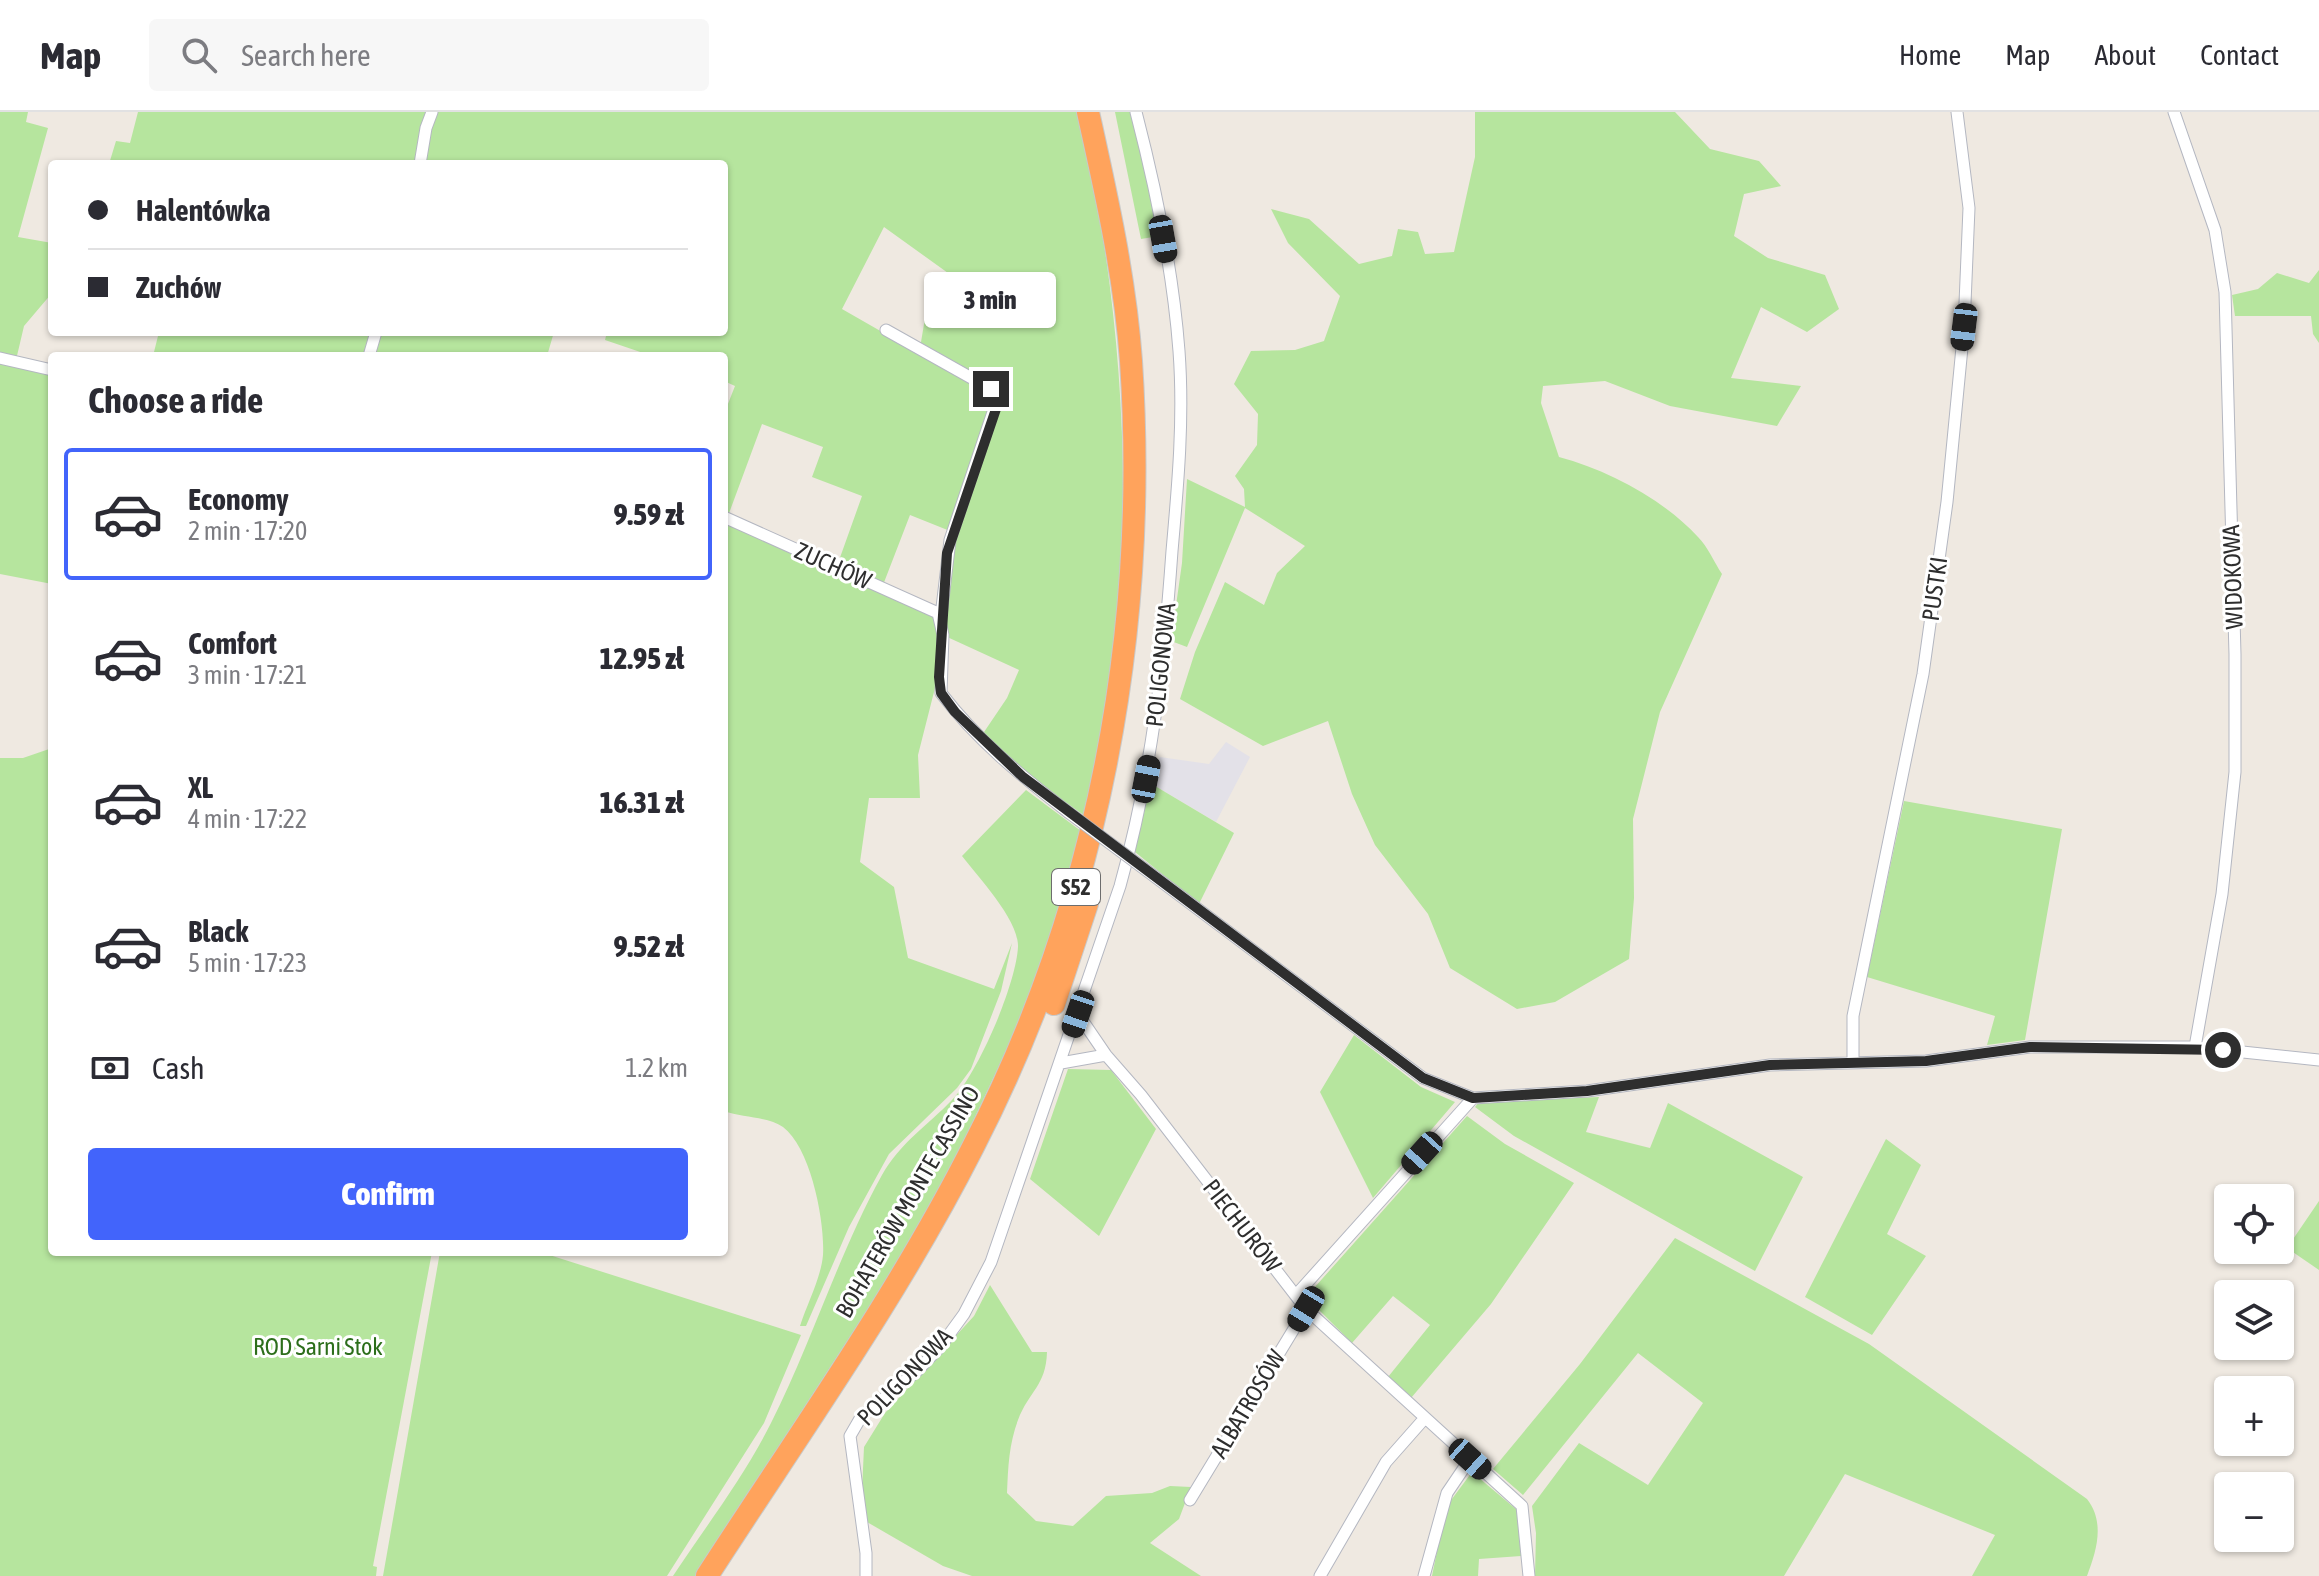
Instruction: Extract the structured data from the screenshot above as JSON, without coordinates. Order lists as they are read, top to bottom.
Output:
{
  "streets": {
    "highway": ["S52", "BOHATERÓW MONTE CASSINO"],
    "street": [
      "ZUCHÓW",
      "WIDOKOWA",
      "PUSTKI",
      "POLIGONOWA",
      "PIECHURÓW",
      "ALBATROSÓW"
    ]
  },
  "crossings": [
    ["POLIGONOWA", "PIECHURÓW"],
    ["PIECHURÓW", "ALBATROSÓW"]
  ],
  "parks": ["ROD Sarni Stok"],
  "page": {
    "header": "Map",
    "search": "Search here",
    "nav": [
      "Home",
      "Map",
      "About",
      "Contact"
    ],
    "banner": ["Halentówka", "Zuchów"],
    "bubble": "3 min",
    "heading": "Choose a ride",
    "list": [
      {
        "name": "Economy",
        "note": "2 min · 17:20",
        "value": "9.59 zł"
      },
      {
        "name": "Comfort",
        "note": "3 min · 17:21",
        "value": "12.95 zł"
      },
      {
        "name": "XL",
        "note": "4 min · 17:22",
        "value": "16.31 zł"
      },
      {
        "name": "Black",
        "note": "5 min · 17:23",
        "value": "9.52 zł"
      }
    ],
    "pay": ["Cash", "1.2 km"],
    "buttons": "Confirm",
    "map_buttons": ["+", "−"]
  }
}
